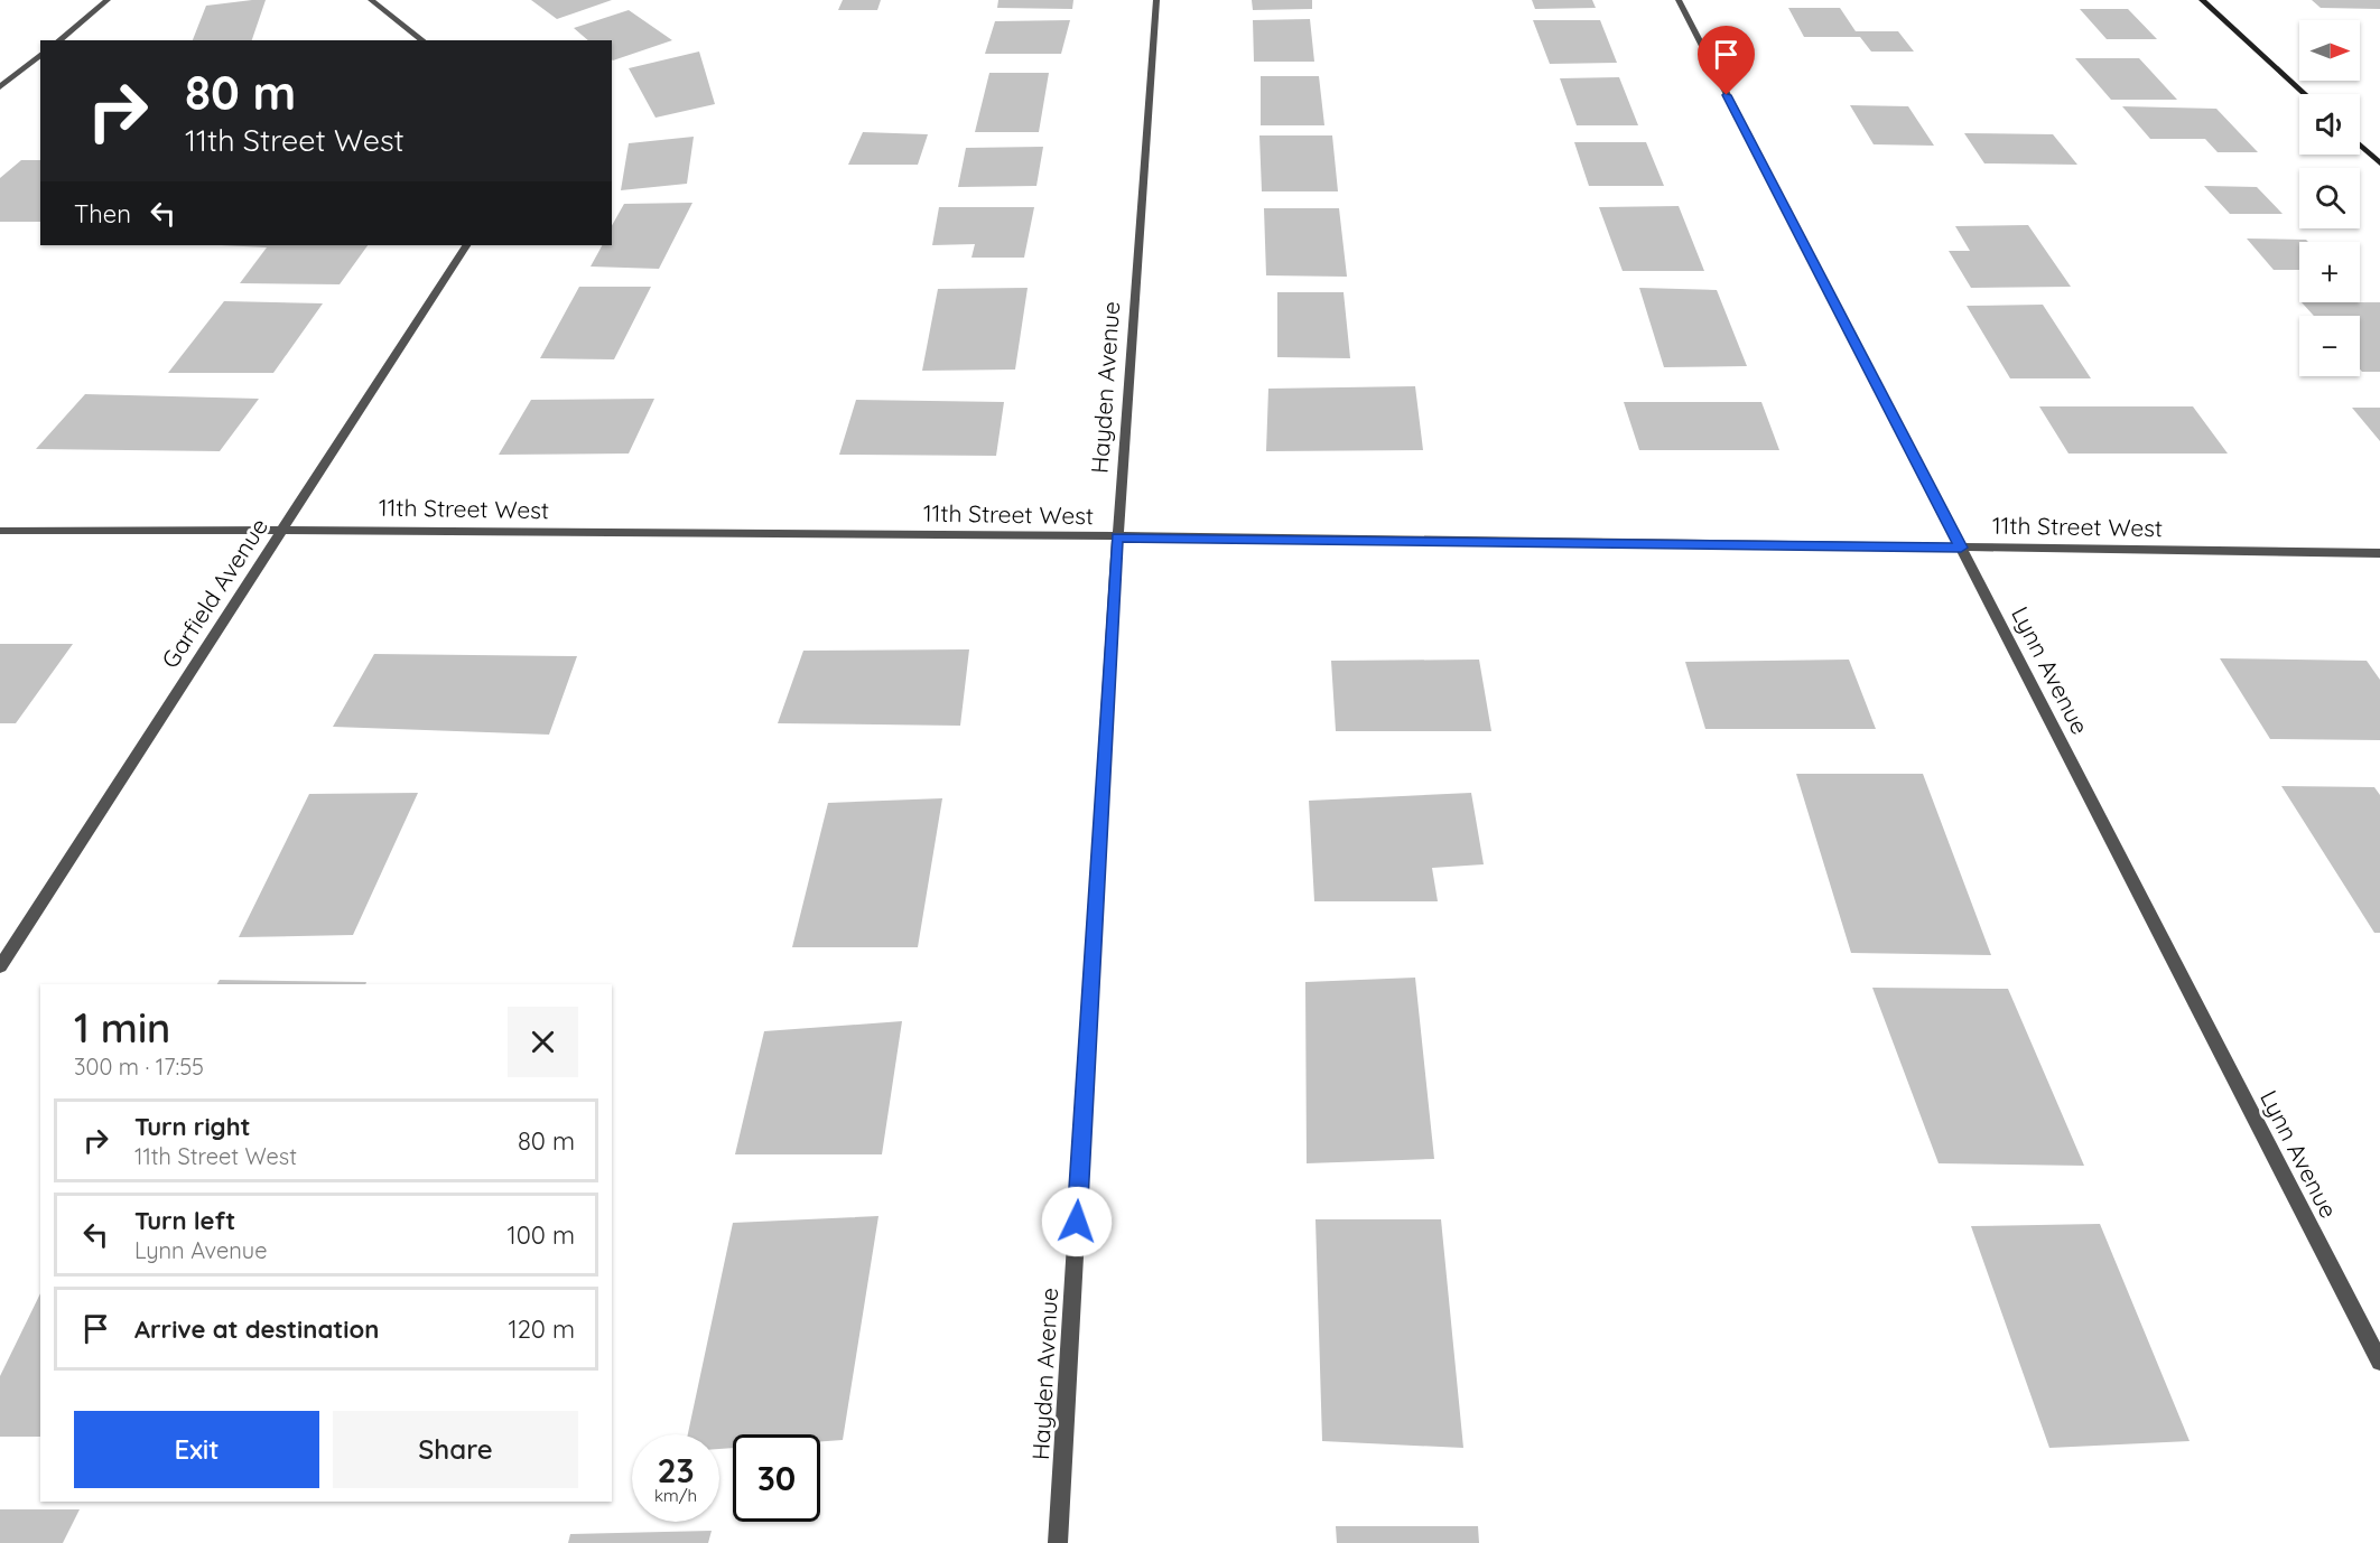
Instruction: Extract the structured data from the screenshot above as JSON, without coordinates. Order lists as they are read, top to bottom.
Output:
{
  "streets": {
    "street": [
      "Hayden Avenue",
      "11th Street West",
      "Garfield Avenue",
      "Lynn Avenue"
    ]
  },
  "crossings": [
    ["Hayden Avenue", "11th Street West"],
    ["11th Street West", "Garfield Avenue"],
    ["11th Street West", "Lynn Avenue"]
  ],
  "north": "right",
  "page": {
    "map_buttons": ["+", "−"],
    "turn": ["80 m", "11th Street West"],
    "then": "Then",
    "heading": ["1 min", "300 m · 17:55"],
    "list": [
      {
        "name": "Turn right",
        "note": "11th Street West",
        "value": "80 m"
      },
      {
        "name": "Turn left",
        "note": "Lynn Avenue",
        "value": "100 m"
      },
      {
        "name": "Arrive at destination",
        "value": "120 m"
      }
    ],
    "buttons": ["Exit", "Share"],
    "speed": "23 km/h",
    "limit": "30"
  }
}
